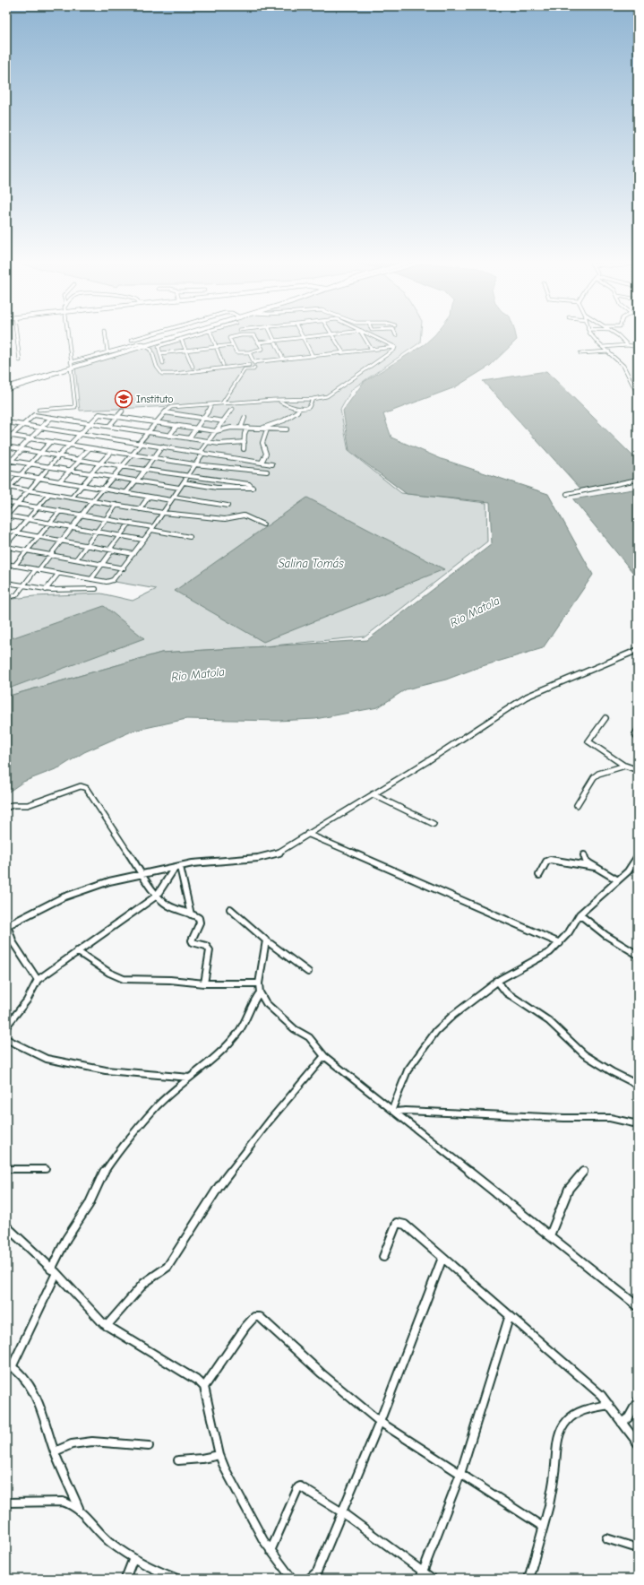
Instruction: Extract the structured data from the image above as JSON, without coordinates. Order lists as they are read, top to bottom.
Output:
{
  "water": ["Salina Tomás", "Rio Matola"],
  "places": {
    "school or university": ["Instituto"]
  }
}
